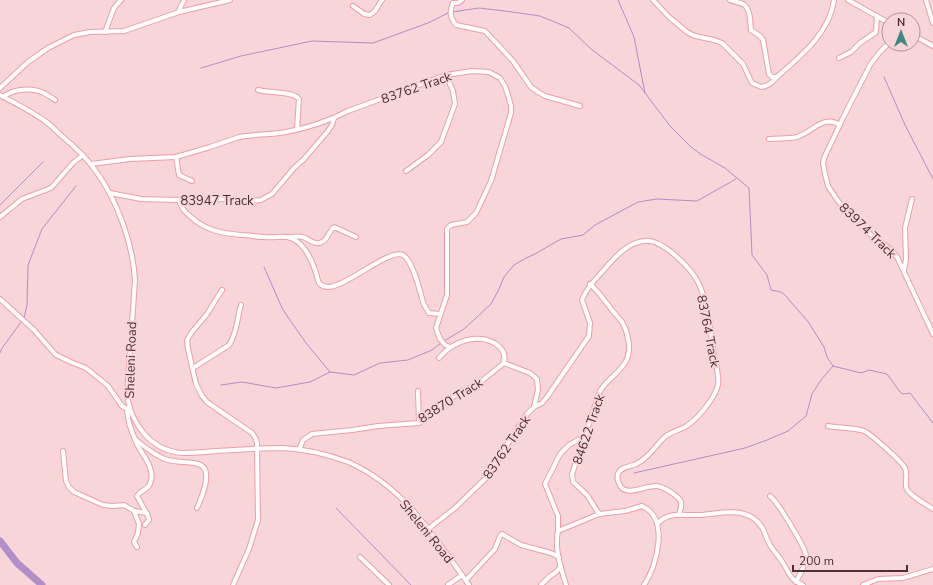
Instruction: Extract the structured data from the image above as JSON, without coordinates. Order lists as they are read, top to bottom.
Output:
{
  "streets": {
    "street": [
      "83762 Track",
      "83947 Track",
      "83974 Track",
      "83764 Track",
      "Sheleni Road",
      "83870 Track",
      "84622 Track"
    ]
  },
  "crossings": [
    ["83762 Track", "83947 Track"],
    ["83762 Track", "83764 Track"],
    ["83762 Track", "Sheleni Road"],
    ["83762 Track", "83870 Track"],
    ["83947 Track", "Sheleni Road"],
    ["83764 Track", "84622 Track"],
    ["Sheleni Road", "83870 Track"]
  ],
  "scale_bar": "200 m",
  "north": "top"
}
